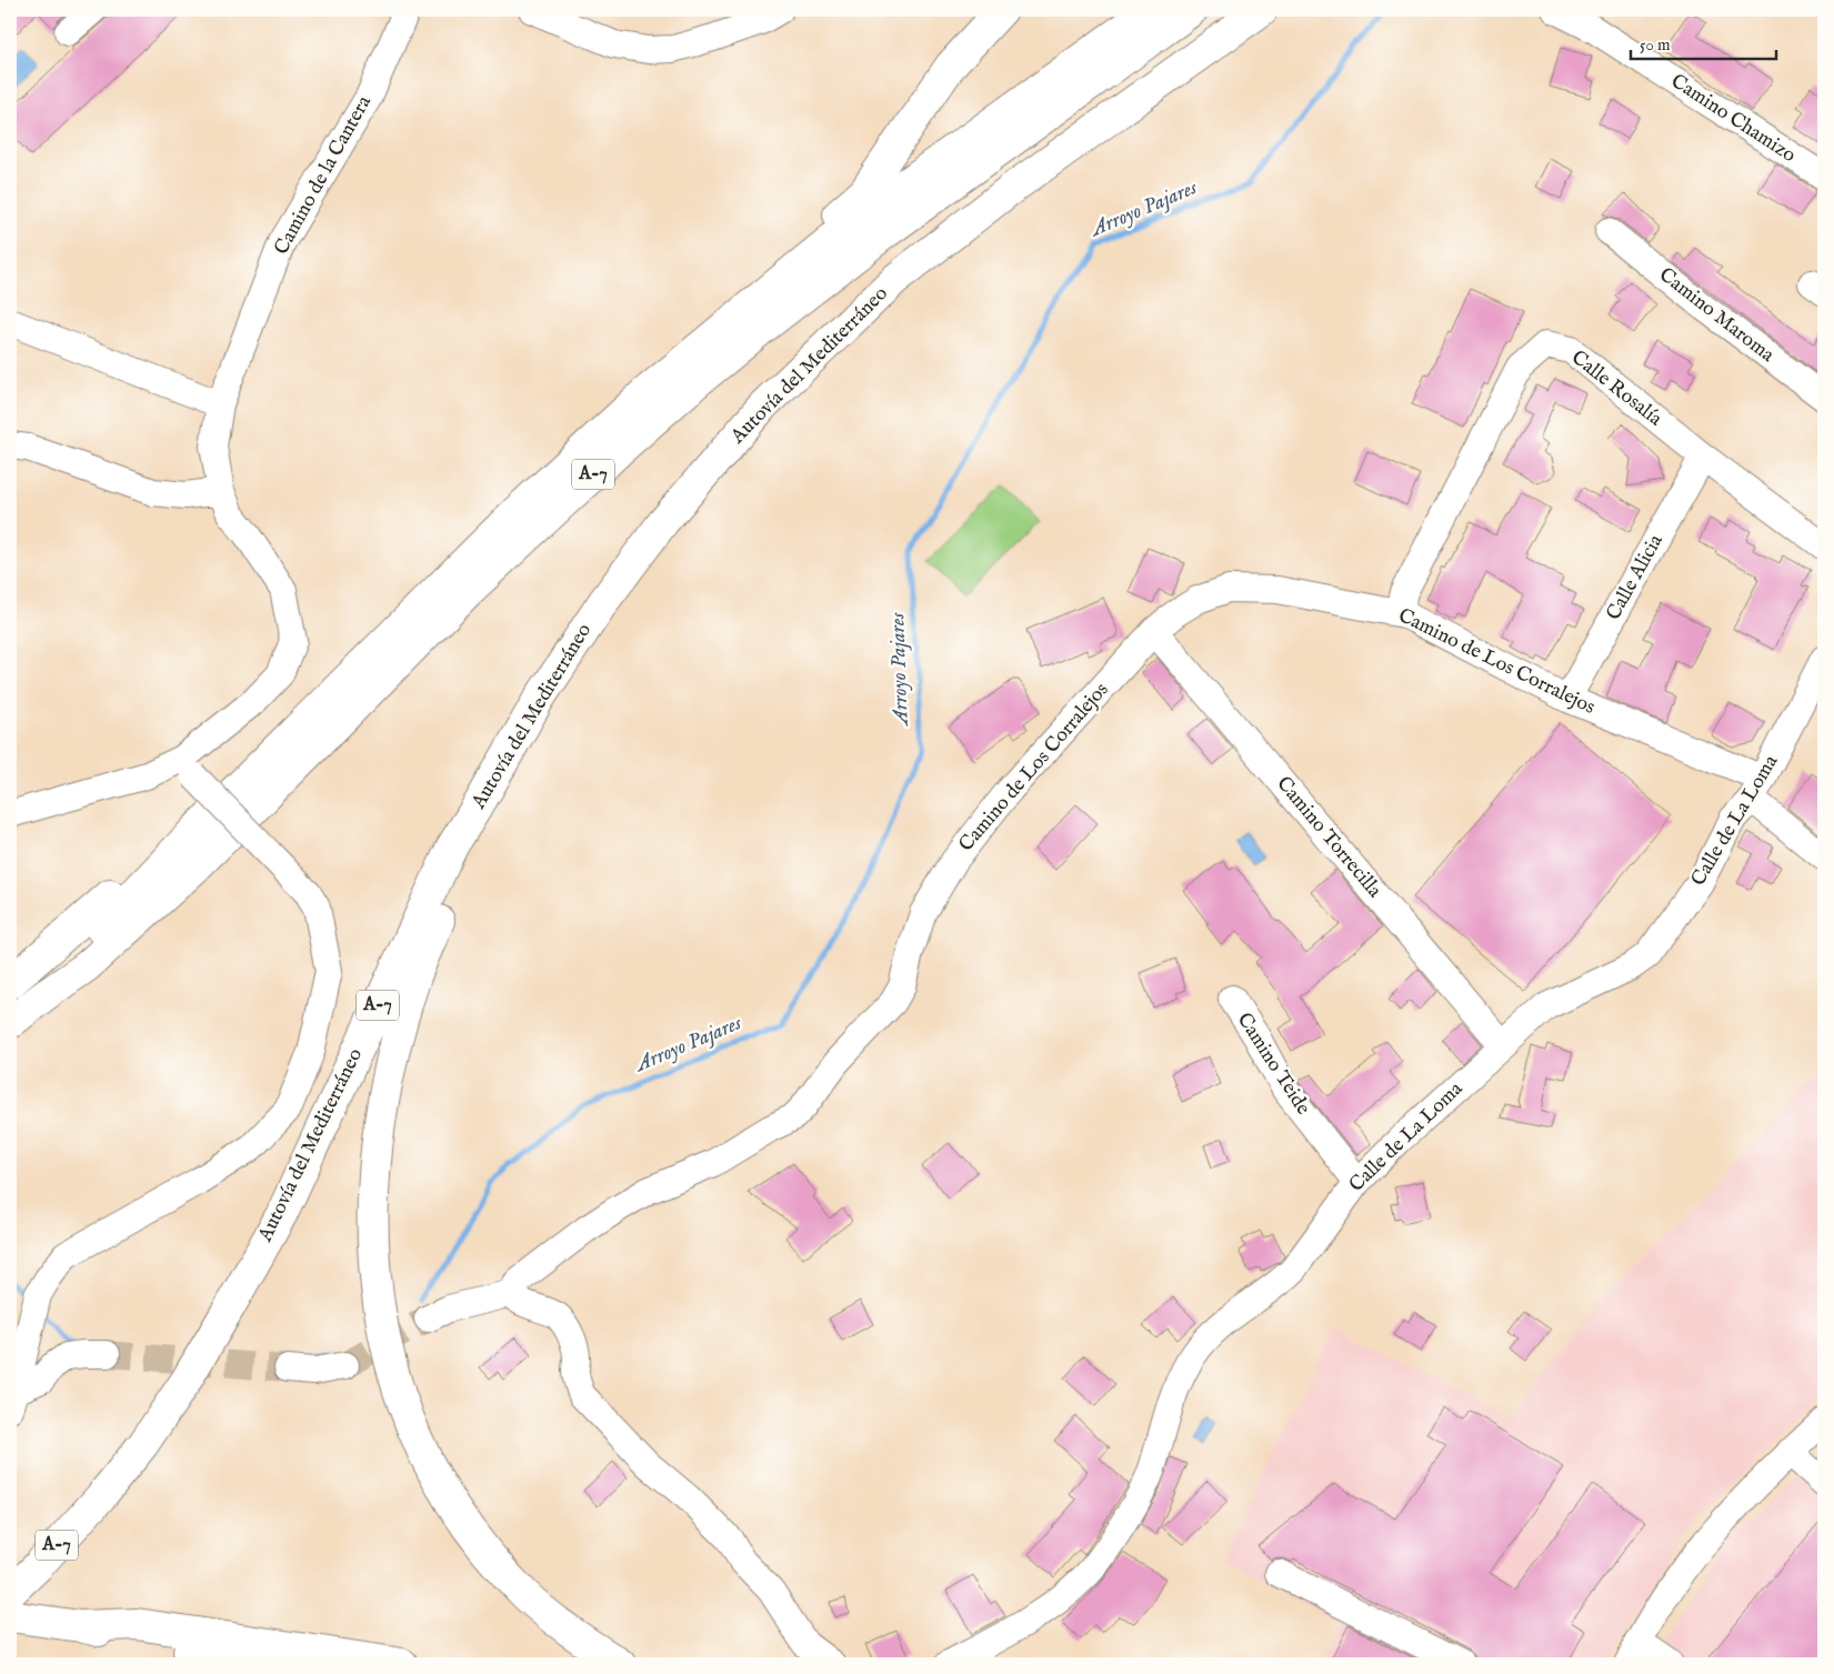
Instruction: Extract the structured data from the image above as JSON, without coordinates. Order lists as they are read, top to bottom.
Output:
{
  "streets": {
    "highway": ["Autovía del Mediterráneo", "A-7"],
    "street": [
      "Camino Chamizo",
      "Camino de la Cantera",
      "Camino Maroma",
      "Calle Rosalía",
      "Calle Alicia",
      "Camino de Los Corralejos",
      "Calle de La Loma",
      "Camino Torrecilla",
      "Camino Teide"
    ]
  },
  "crossings": [
    ["Calle Rosalía", "Calle Alicia"],
    ["Calle Rosalía", "Camino de Los Corralejos"],
    ["Calle Alicia", "Camino de Los Corralejos"],
    ["Camino de Los Corralejos", "Calle de La Loma"],
    ["Camino de Los Corralejos", "Camino Torrecilla"],
    ["Calle de La Loma", "Camino Torrecilla"],
    ["Calle de La Loma", "Camino Teide"]
  ],
  "water": ["Arroyo Pajares"],
  "scale_bar": "50 m"
}
